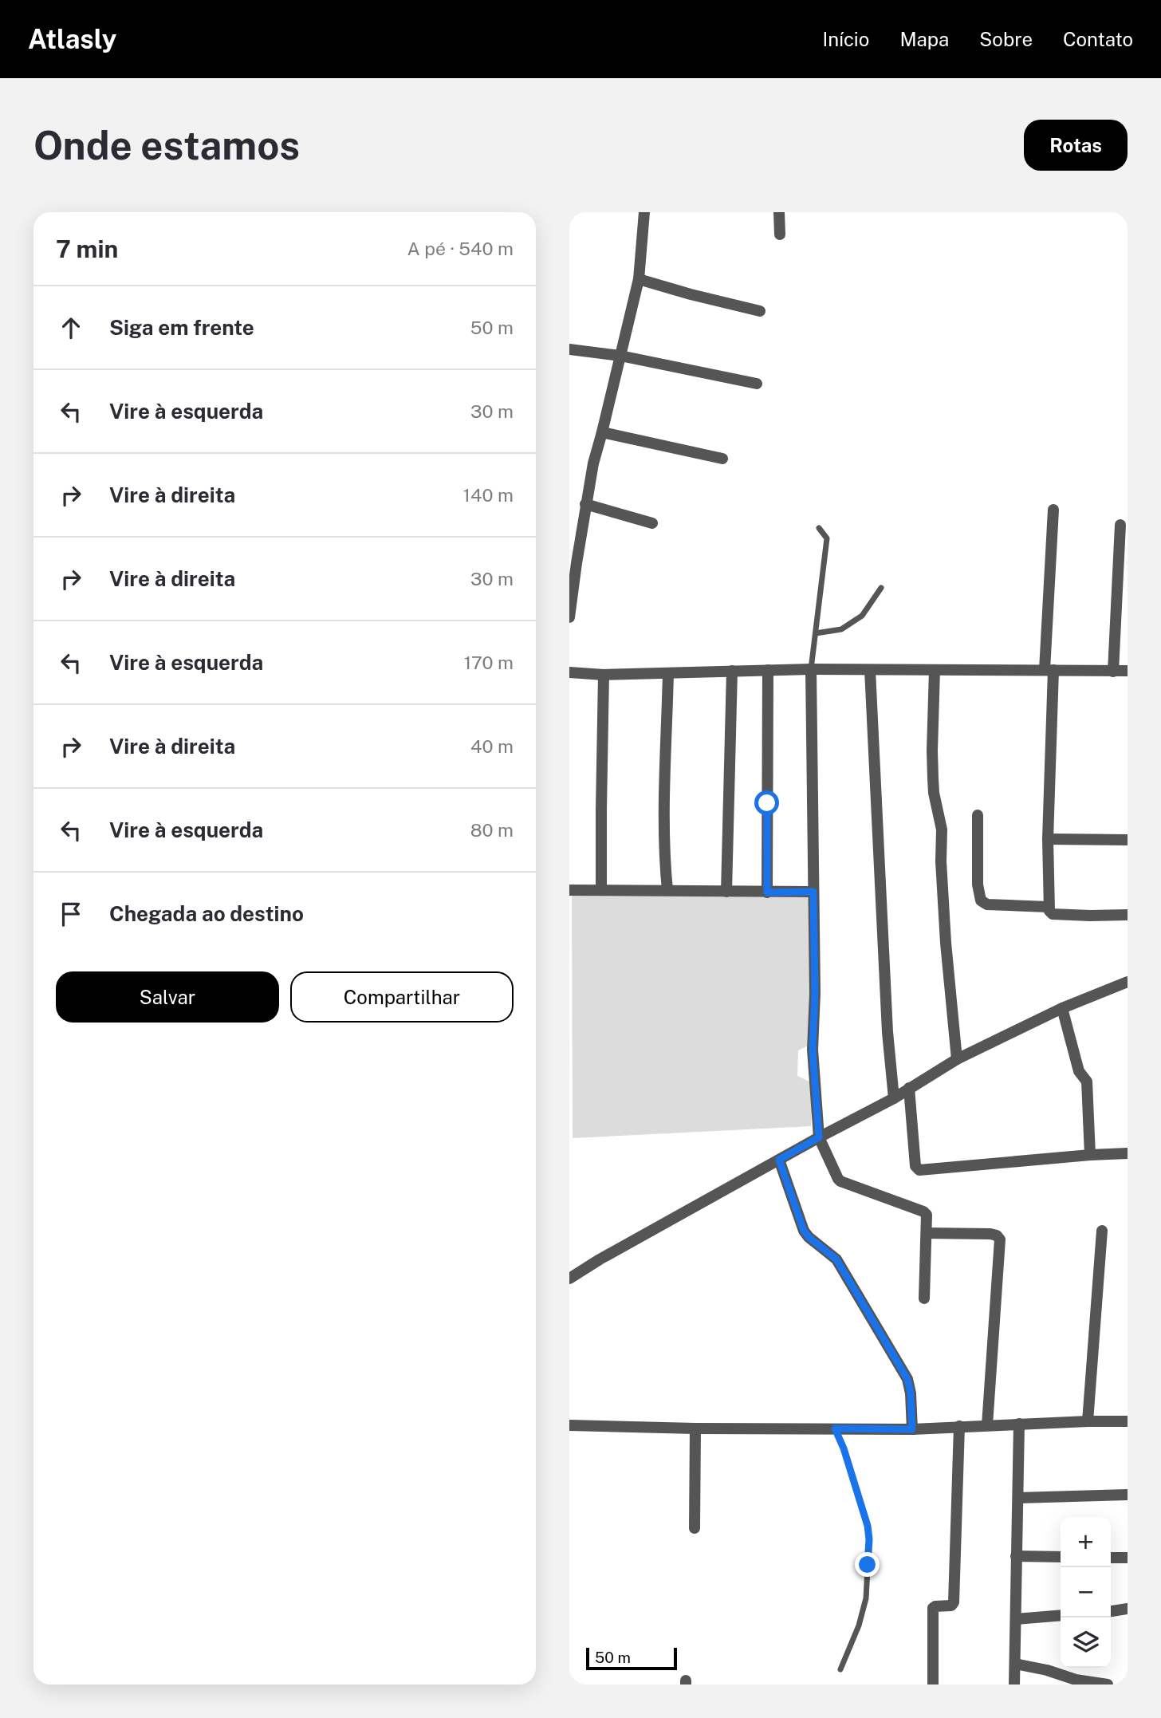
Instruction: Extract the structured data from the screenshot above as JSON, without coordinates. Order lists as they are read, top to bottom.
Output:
{
  "scale_bar": "50 m",
  "page": {
    "header": "Atlasly",
    "nav": [
      "Início",
      "Mapa",
      "Sobre",
      "Contato"
    ],
    "buttons": [
      "Rotas",
      ["Salvar", "Compartilhar"]
    ],
    "title": "Onde estamos",
    "heading": ["7 min", "A pé · 540 m"],
    "list": [
      ["Siga em frente", "50 m"],
      ["Vire à esquerda", "30 m"],
      ["Vire à direita", "140 m"],
      ["Vire à direita", "30 m"],
      ["Vire à esquerda", "170 m"],
      ["Vire à direita", "40 m"],
      ["Vire à esquerda", "80 m"],
      "Chegada ao destino"
    ],
    "map_buttons": ["+", "−"],
    "scale": "50 m"
  }
}
